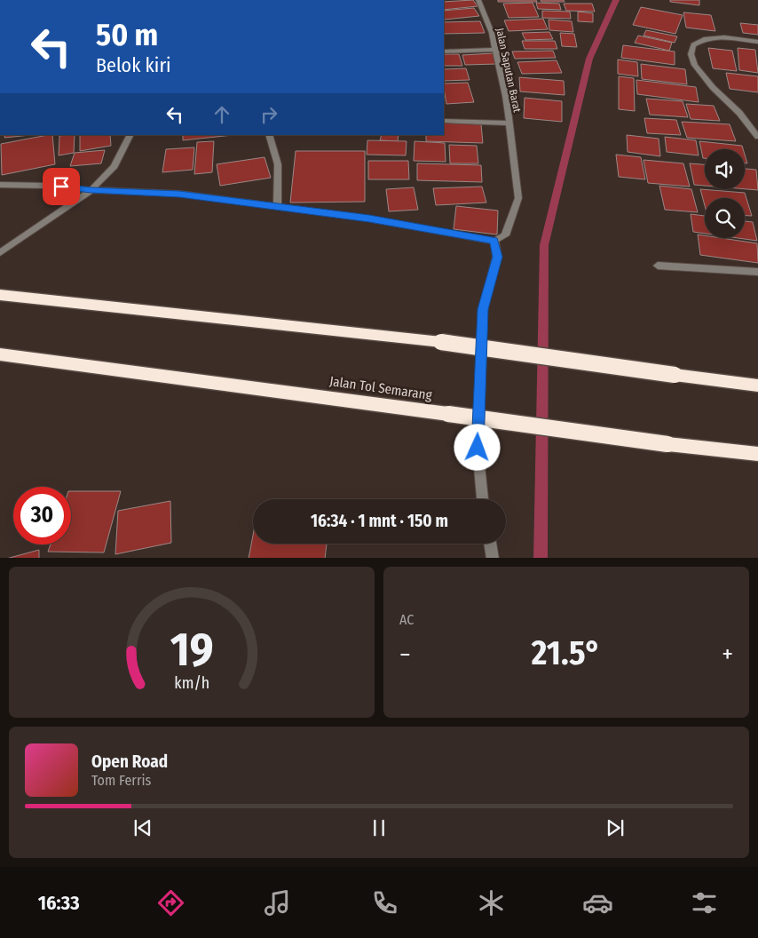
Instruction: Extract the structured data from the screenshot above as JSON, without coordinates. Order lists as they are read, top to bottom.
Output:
{
  "streets": {
    "highway": ["Jalan Tol Semarang"],
    "street": ["Jalan Saputan Barat"]
  },
  "page": {
    "turn": ["50 m", "Belok kiri"],
    "limit": "30",
    "trip": "16:34 · 1 mnt · 150 m",
    "tile": "AC",
    "heat": ["−", "21.5°", "+"],
    "song": ["Open Road", "Tom Ferris"],
    "tabs": "16:33",
    "gauge": ["19", "km/h"]
  }
}
